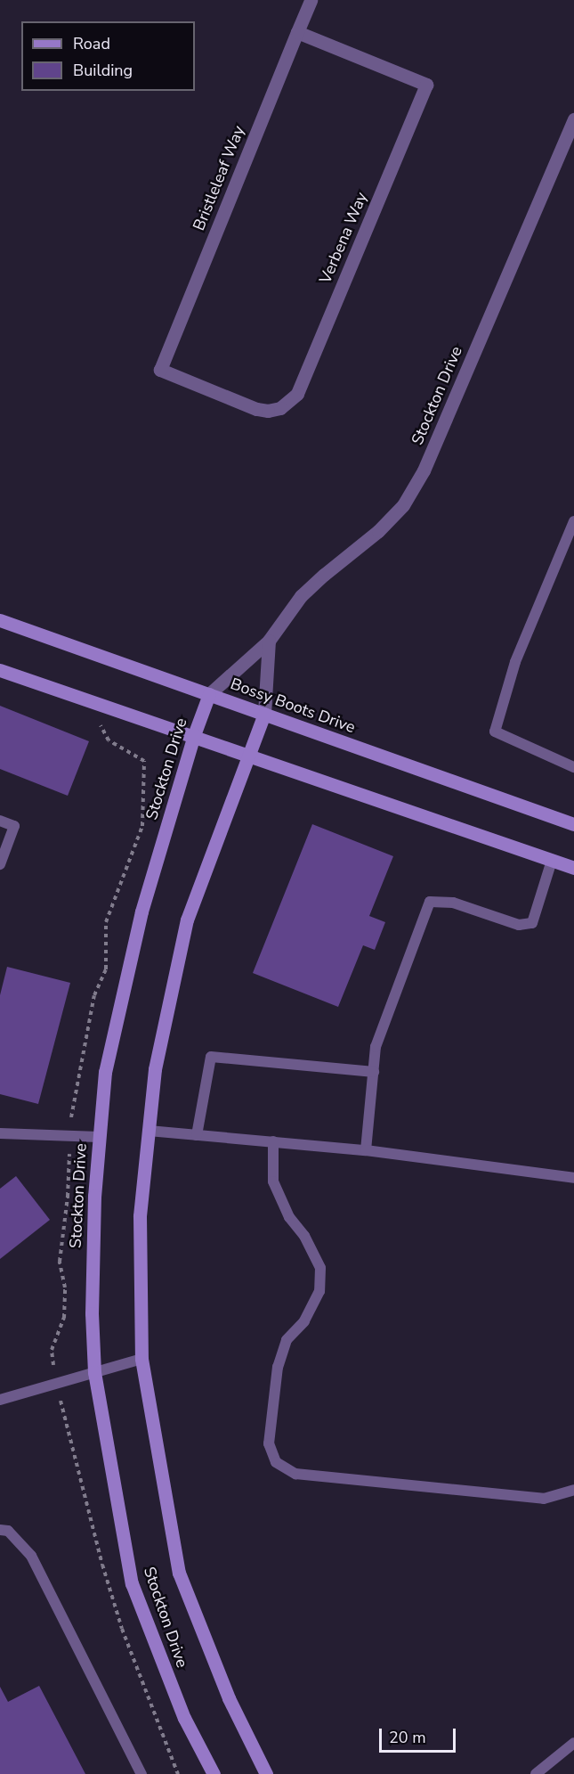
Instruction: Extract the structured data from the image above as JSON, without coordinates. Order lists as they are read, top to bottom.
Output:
{
  "streets": {
    "street": [
      "Bristleleaf Way",
      "Verbena Way",
      "Stockton Drive",
      "Bossy Boots Drive"
    ]
  },
  "crossings": [
    ["Bristleleaf Way", "Verbena Way"],
    ["Stockton Drive", "Bossy Boots Drive"]
  ],
  "legend": ["Road", "Building"],
  "scale_bar": "20 m"
}
